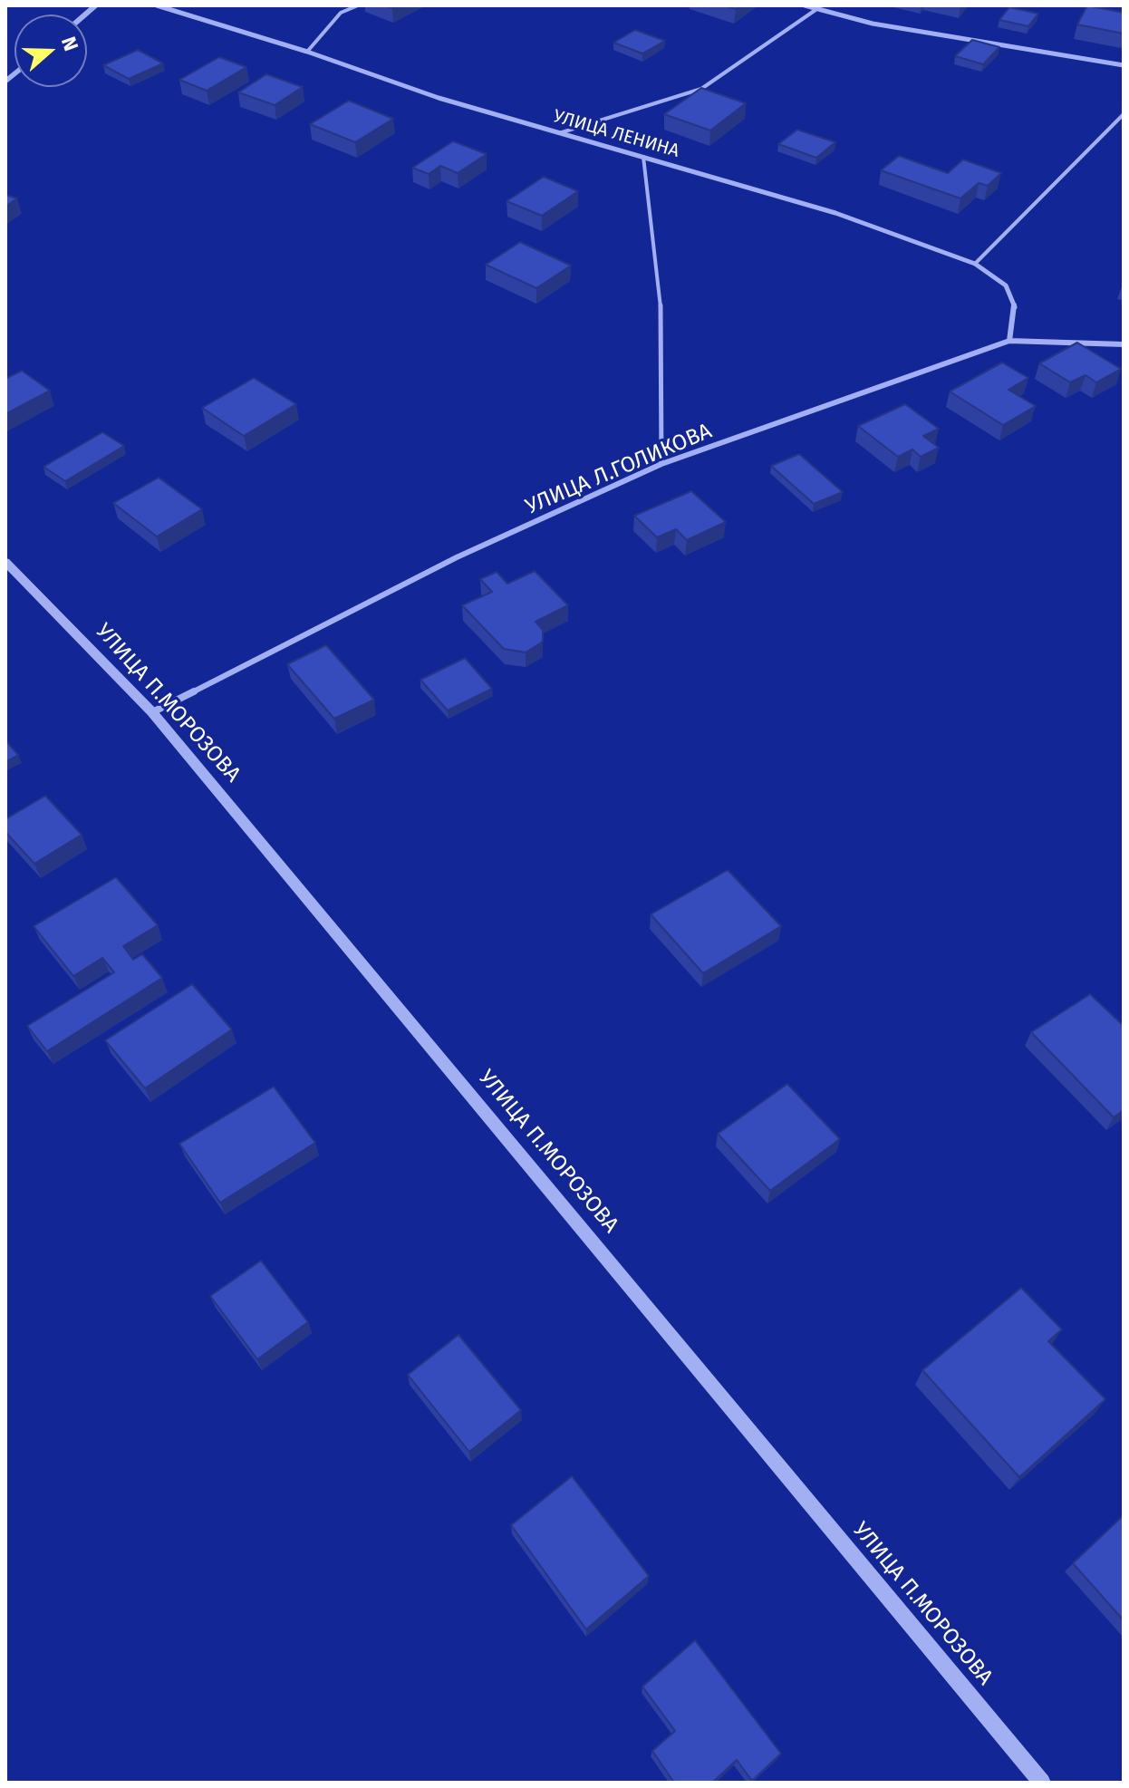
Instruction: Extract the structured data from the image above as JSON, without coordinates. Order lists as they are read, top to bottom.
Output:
{
  "streets": {
    "street": ["УЛИЦА ЛЕНИНА", "УЛИЦА Л.ГОЛИКОВА", "УЛИЦА П.МОРОЗОВА"]
  },
  "crossings": [
    ["УЛИЦА ЛЕНИНА", "УЛИЦА Л.ГОЛИКОВА"],
    ["УЛИЦА Л.ГОЛИКОВА", "УЛИЦА П.МОРОЗОВА"]
  ],
  "north": "right"
}
